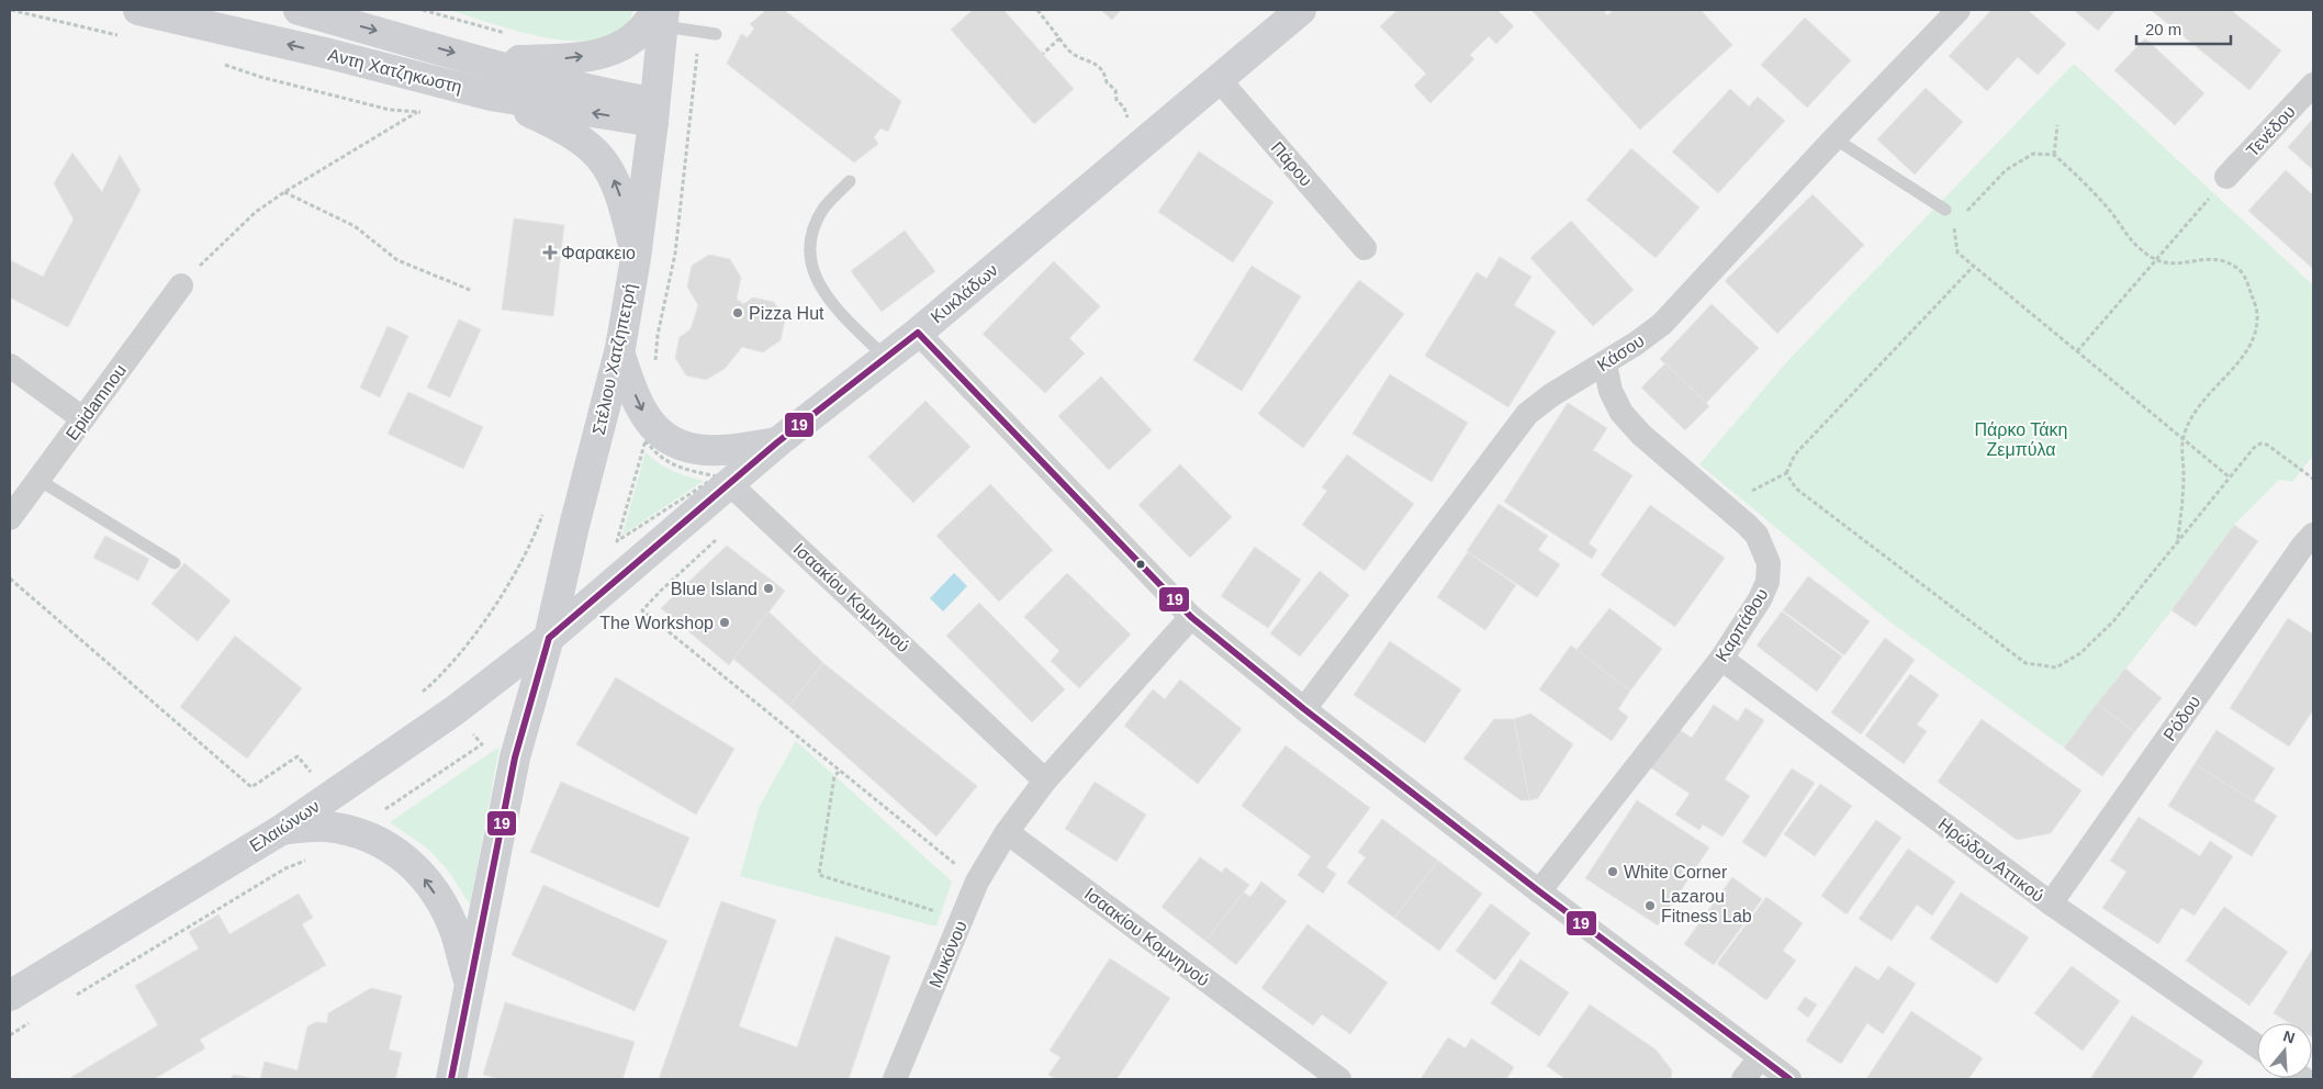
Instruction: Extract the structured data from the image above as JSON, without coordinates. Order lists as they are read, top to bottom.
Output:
{
  "streets": {
    "main road": [
      "Αντη Χατζηκωστη",
      "Κυκλάδων",
      "Στέλιου Χατζηπετρή",
      "Ελαιώνων"
    ],
    "street": [
      "Τενέδου",
      "Πάρου",
      "Κάσου",
      "Epidamnou",
      "Ισαακίου Κομνηνού",
      "Καρπάθου",
      "Ρόδου",
      "Ηρώδου Αττικού",
      "Μυκόνου"
    ]
  },
  "crossings": [
    ["Αντη Χατζηκωστη", "Στέλιου Χατζηπετρή"],
    ["Πάρου", "Κυκλάδων"],
    ["Κυκλάδων", "Στέλιου Χατζηπετρή"],
    ["Κυκλάδων", "Ισαακίου Κομνηνού"],
    ["Κυκλάδων", "Ελαιώνων"],
    ["Κάσου", "Καρπάθου"],
    ["Στέλιου Χατζηπετρή", "Ελαιώνων"],
    ["Ισαακίου Κομνηνού", "Μυκόνου"],
    ["Καρπάθου", "Ηρώδου Αττικού"],
    ["Ρόδου", "Ηρώδου Αττικού"]
  ],
  "parks": ["Πάρκο Τάκη Ζεμπύλα"],
  "places": {
    "health": ["Φαρακειο"],
    "other": [
      "Pizza Hut",
      "Blue Island",
      "The Workshop",
      "White Corner",
      "Lazarou Fitness Lab"
    ]
  },
  "lines": ["transit line 19"],
  "scale_bar": "20 m",
  "north": "top"
}
